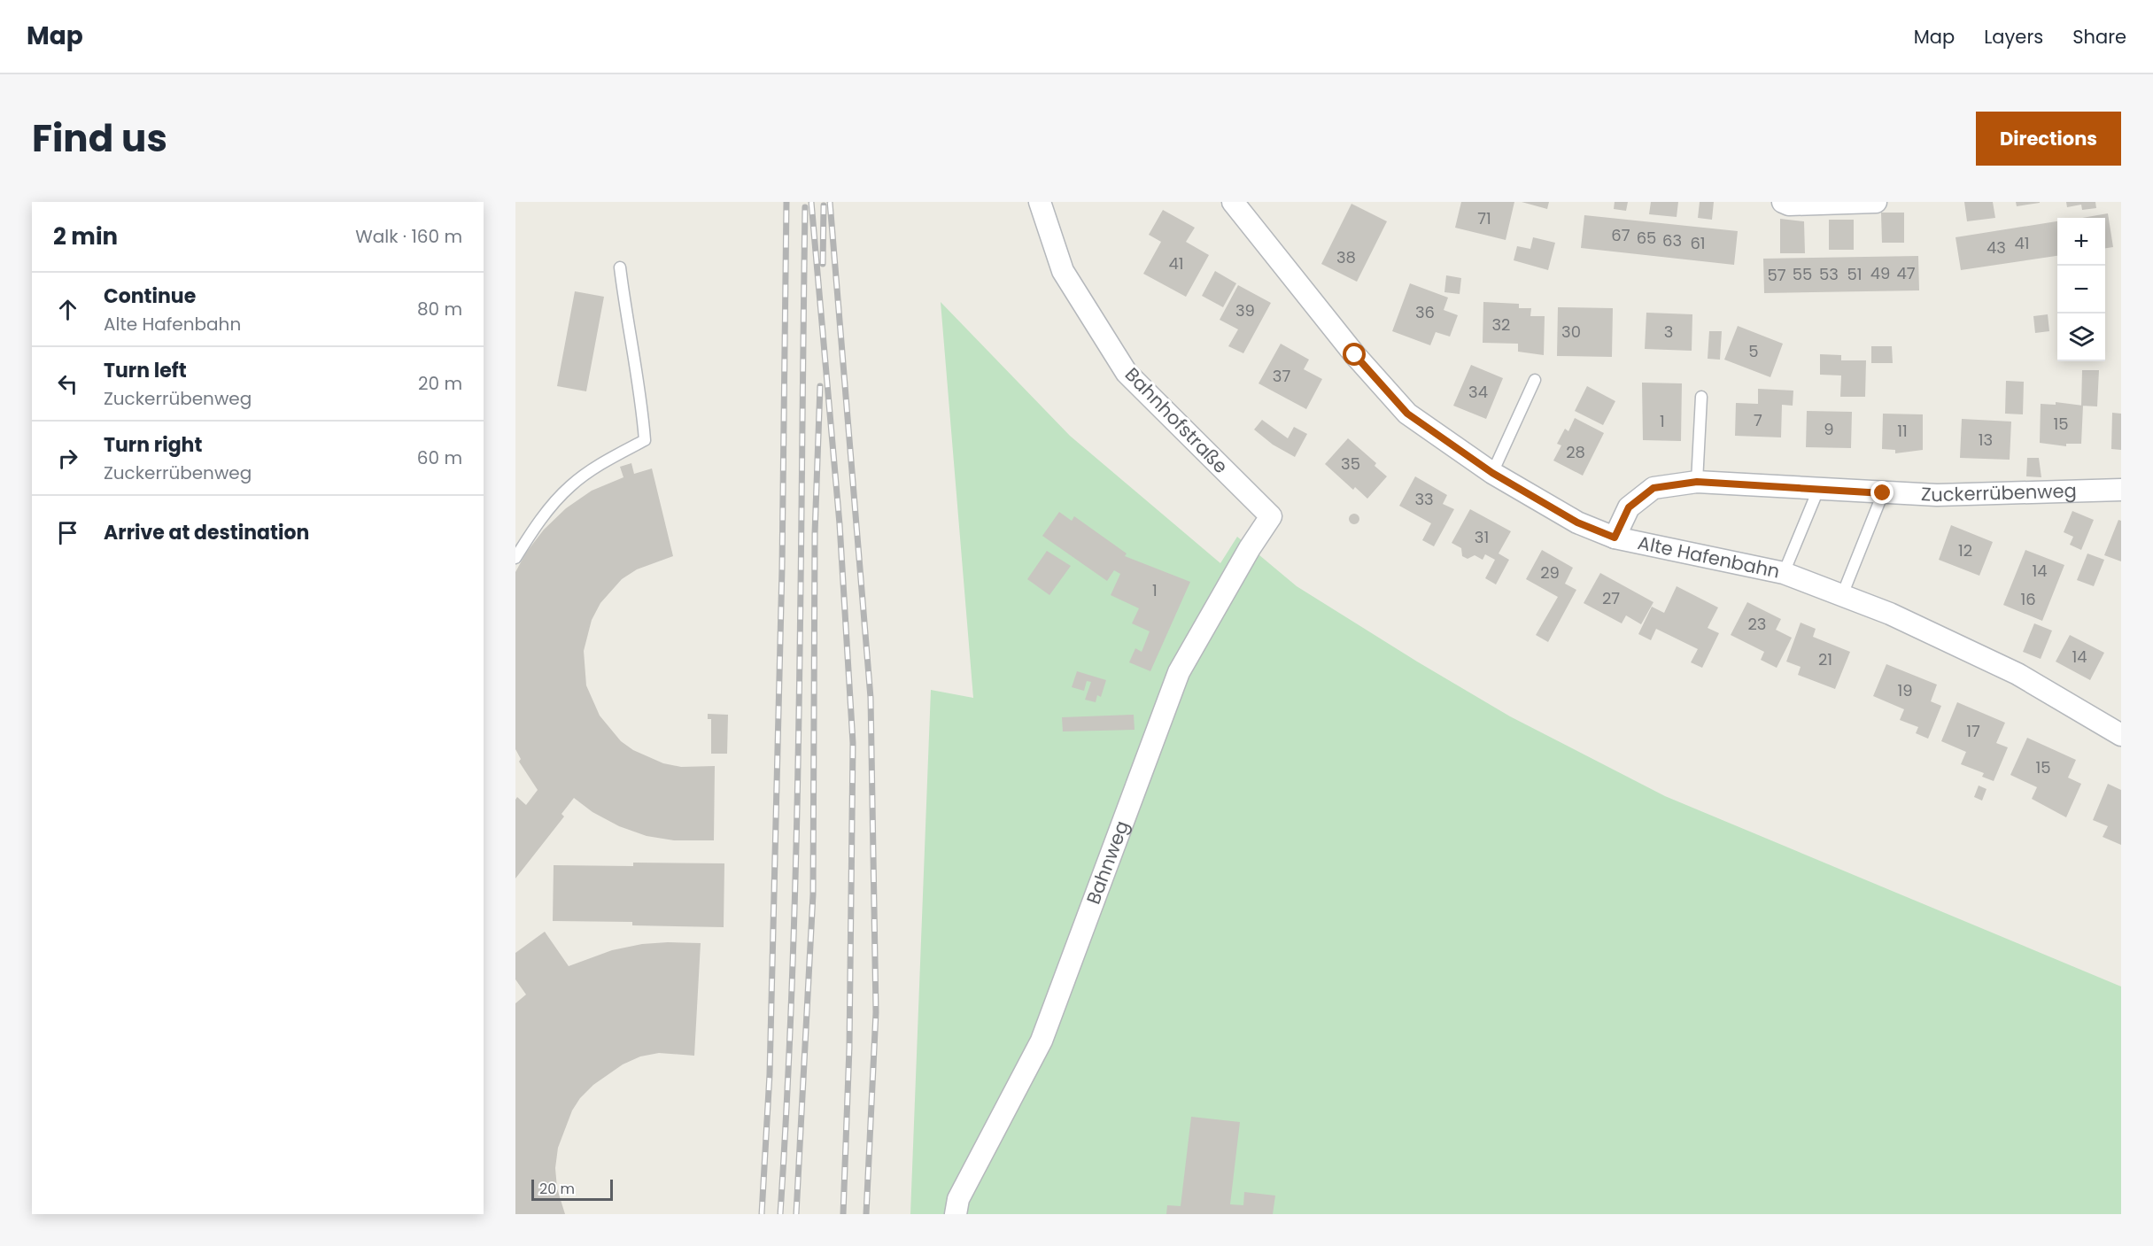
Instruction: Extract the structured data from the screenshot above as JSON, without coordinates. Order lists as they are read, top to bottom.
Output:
{
  "streets": {
    "street": [
      "Bahnhofstraße",
      "Zuckerrübenweg",
      "Alte Hafenbahn",
      "Bahnweg"
    ]
  },
  "crossings": [
    ["Bahnhofstraße", "Bahnweg"],
    ["Zuckerrübenweg", "Alte Hafenbahn"]
  ],
  "house_numbers": [
    "71",
    "67",
    "65",
    "63",
    "61",
    "41",
    "43",
    "38",
    "41",
    "49",
    "47",
    "55",
    "53",
    "51",
    "57",
    "39",
    "36",
    "32",
    "30",
    "3",
    "5",
    "37",
    "34",
    "7",
    "1",
    "15",
    "9",
    "11",
    "13",
    "28",
    "35",
    "33",
    "31",
    "12",
    "14",
    "29",
    "1",
    "27",
    "16",
    "23",
    "14",
    "21",
    "19",
    "17",
    "15"
  ],
  "scale_bar": "20 m",
  "page": {
    "header": "Map",
    "nav": ["Map", "Layers", "Share"],
    "title": "Find us",
    "buttons": "Directions",
    "heading": ["2 min", "Walk · 160 m"],
    "map_buttons": ["+", "−"],
    "list": [
      ["Continue", "Alte Hafenbahn", "80 m"],
      ["Turn left", "Zuckerrübenweg", "20 m"],
      ["Turn right", "Zuckerrübenweg", "60 m"],
      "Arrive at destination"
    ],
    "scale": "20 m"
  }
}
